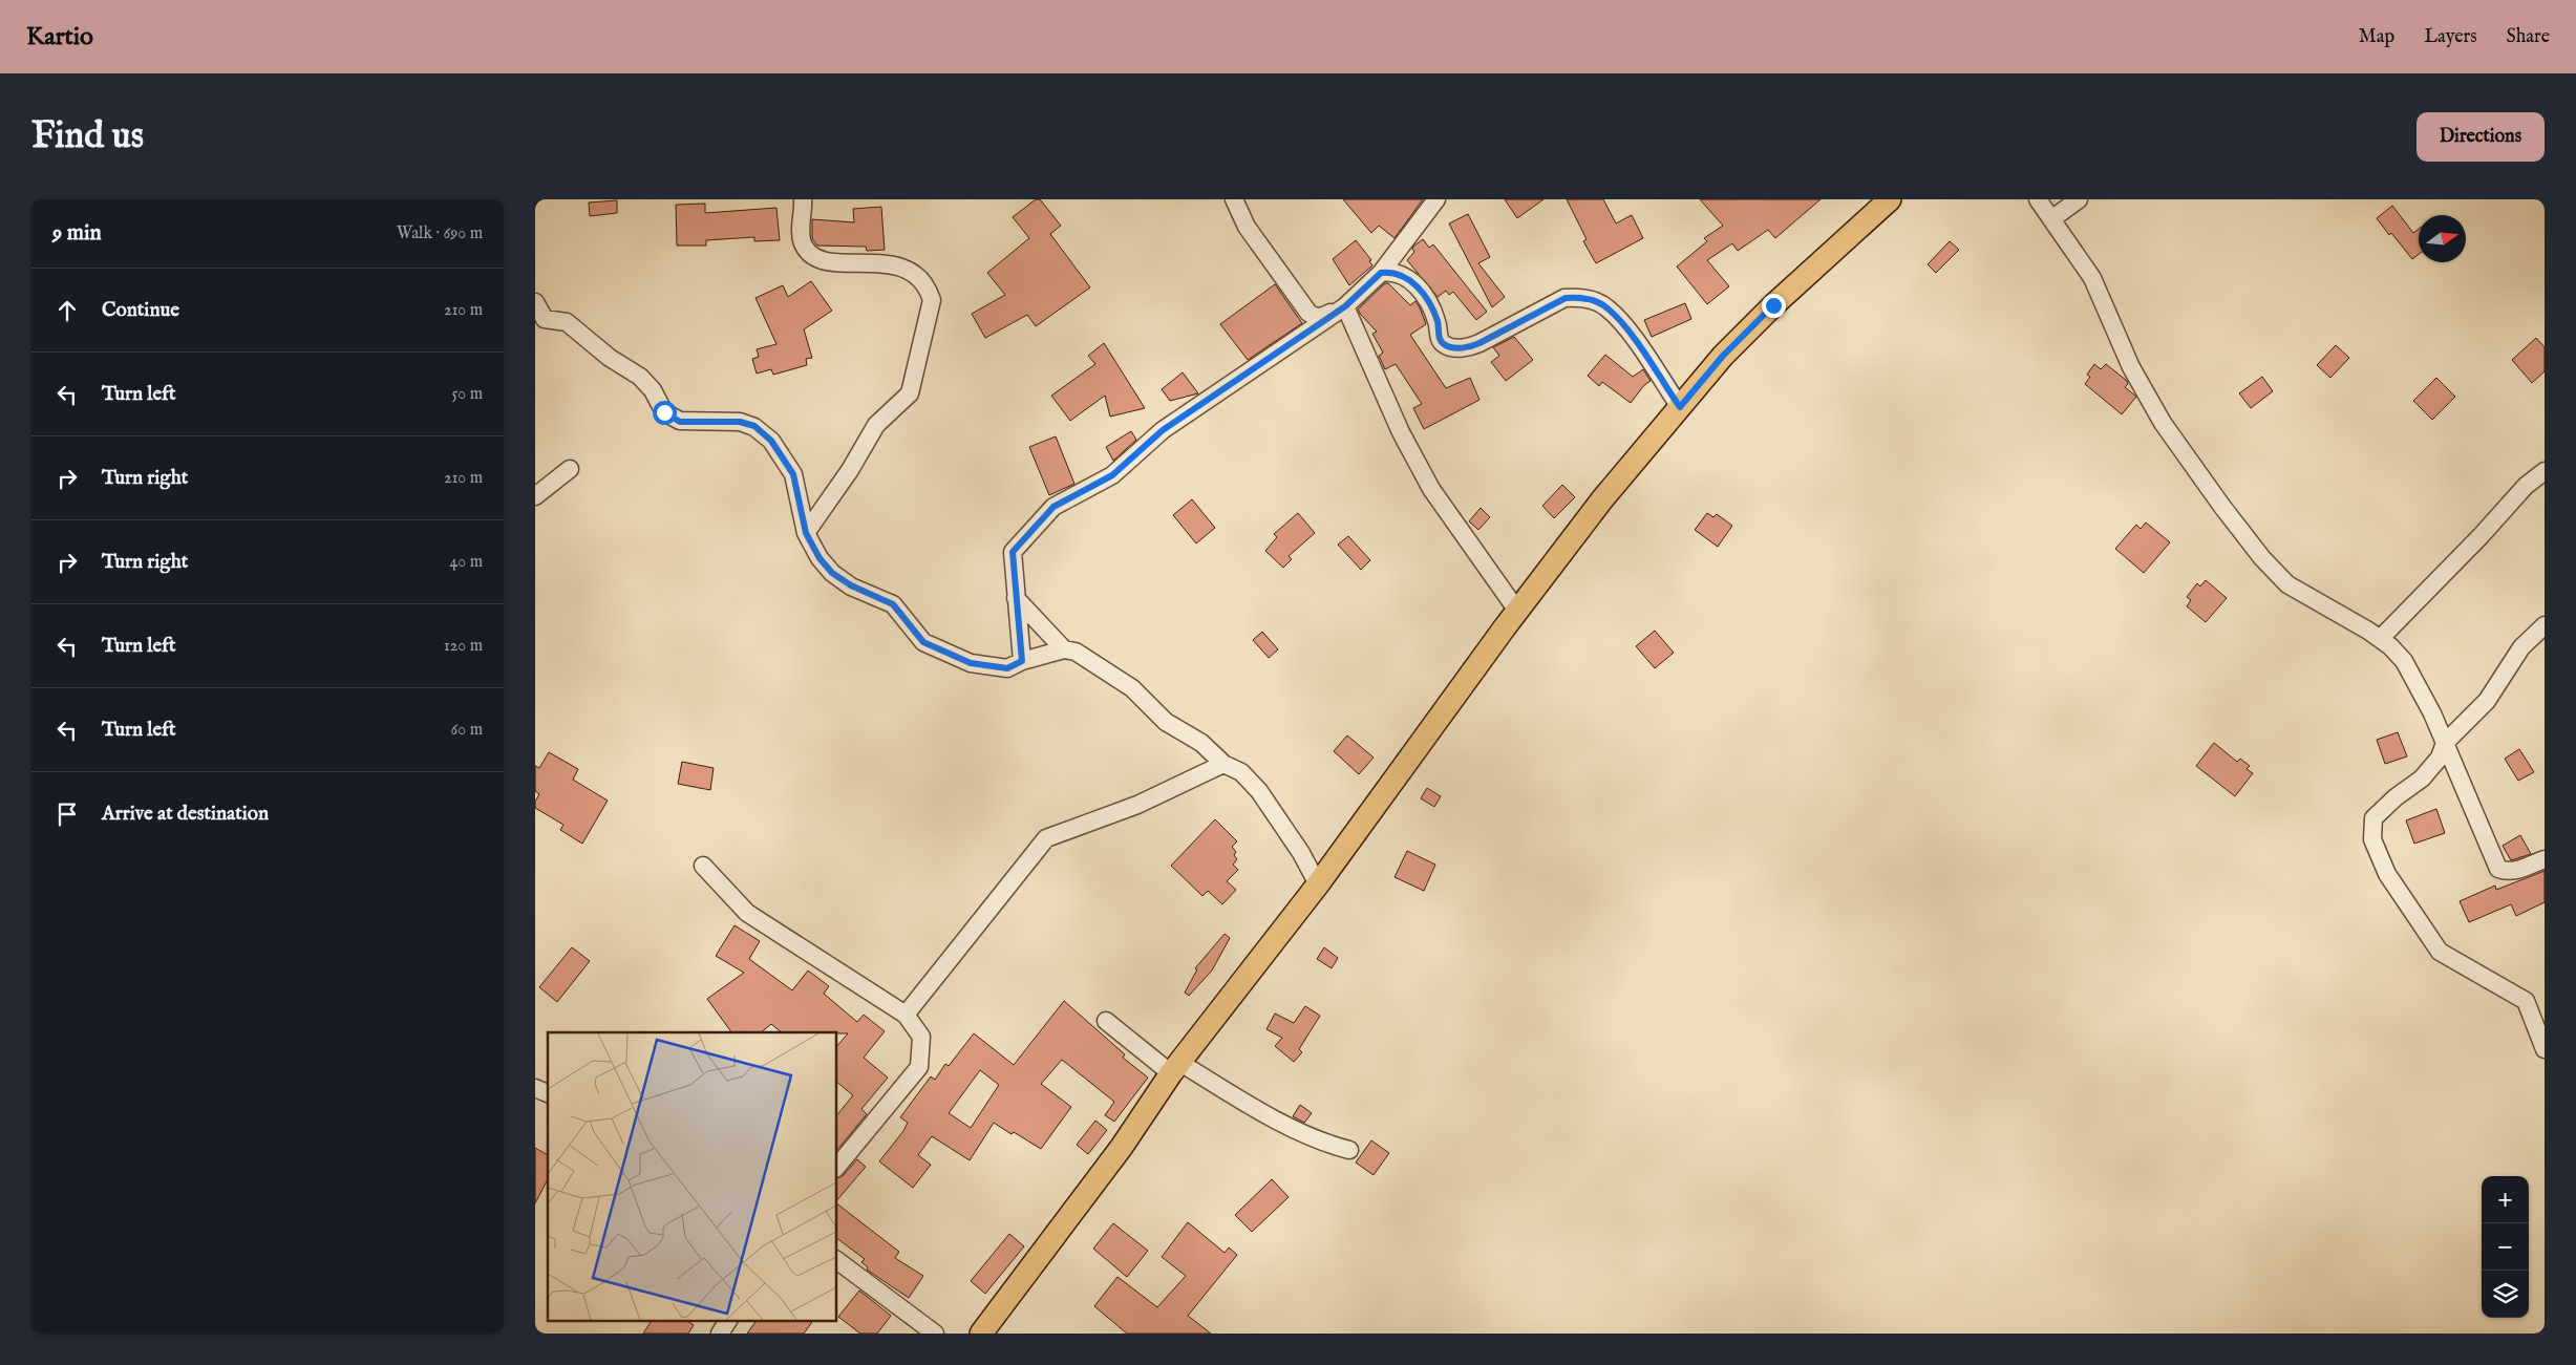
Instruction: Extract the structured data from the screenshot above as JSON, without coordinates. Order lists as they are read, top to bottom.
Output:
{
  "north": "right",
  "page": {
    "header": "Kartio",
    "nav": ["Map", "Layers", "Share"],
    "buttons": "Directions",
    "title": "Find us",
    "heading": ["9 min", "Walk · 690 m"],
    "list": [
      ["Continue", "210 m"],
      ["Turn left", "50 m"],
      ["Turn right", "210 m"],
      ["Turn right", "40 m"],
      ["Turn left", "120 m"],
      ["Turn left", "60 m"],
      "Arrive at destination"
    ],
    "map_buttons": ["+", "−"]
  }
}
